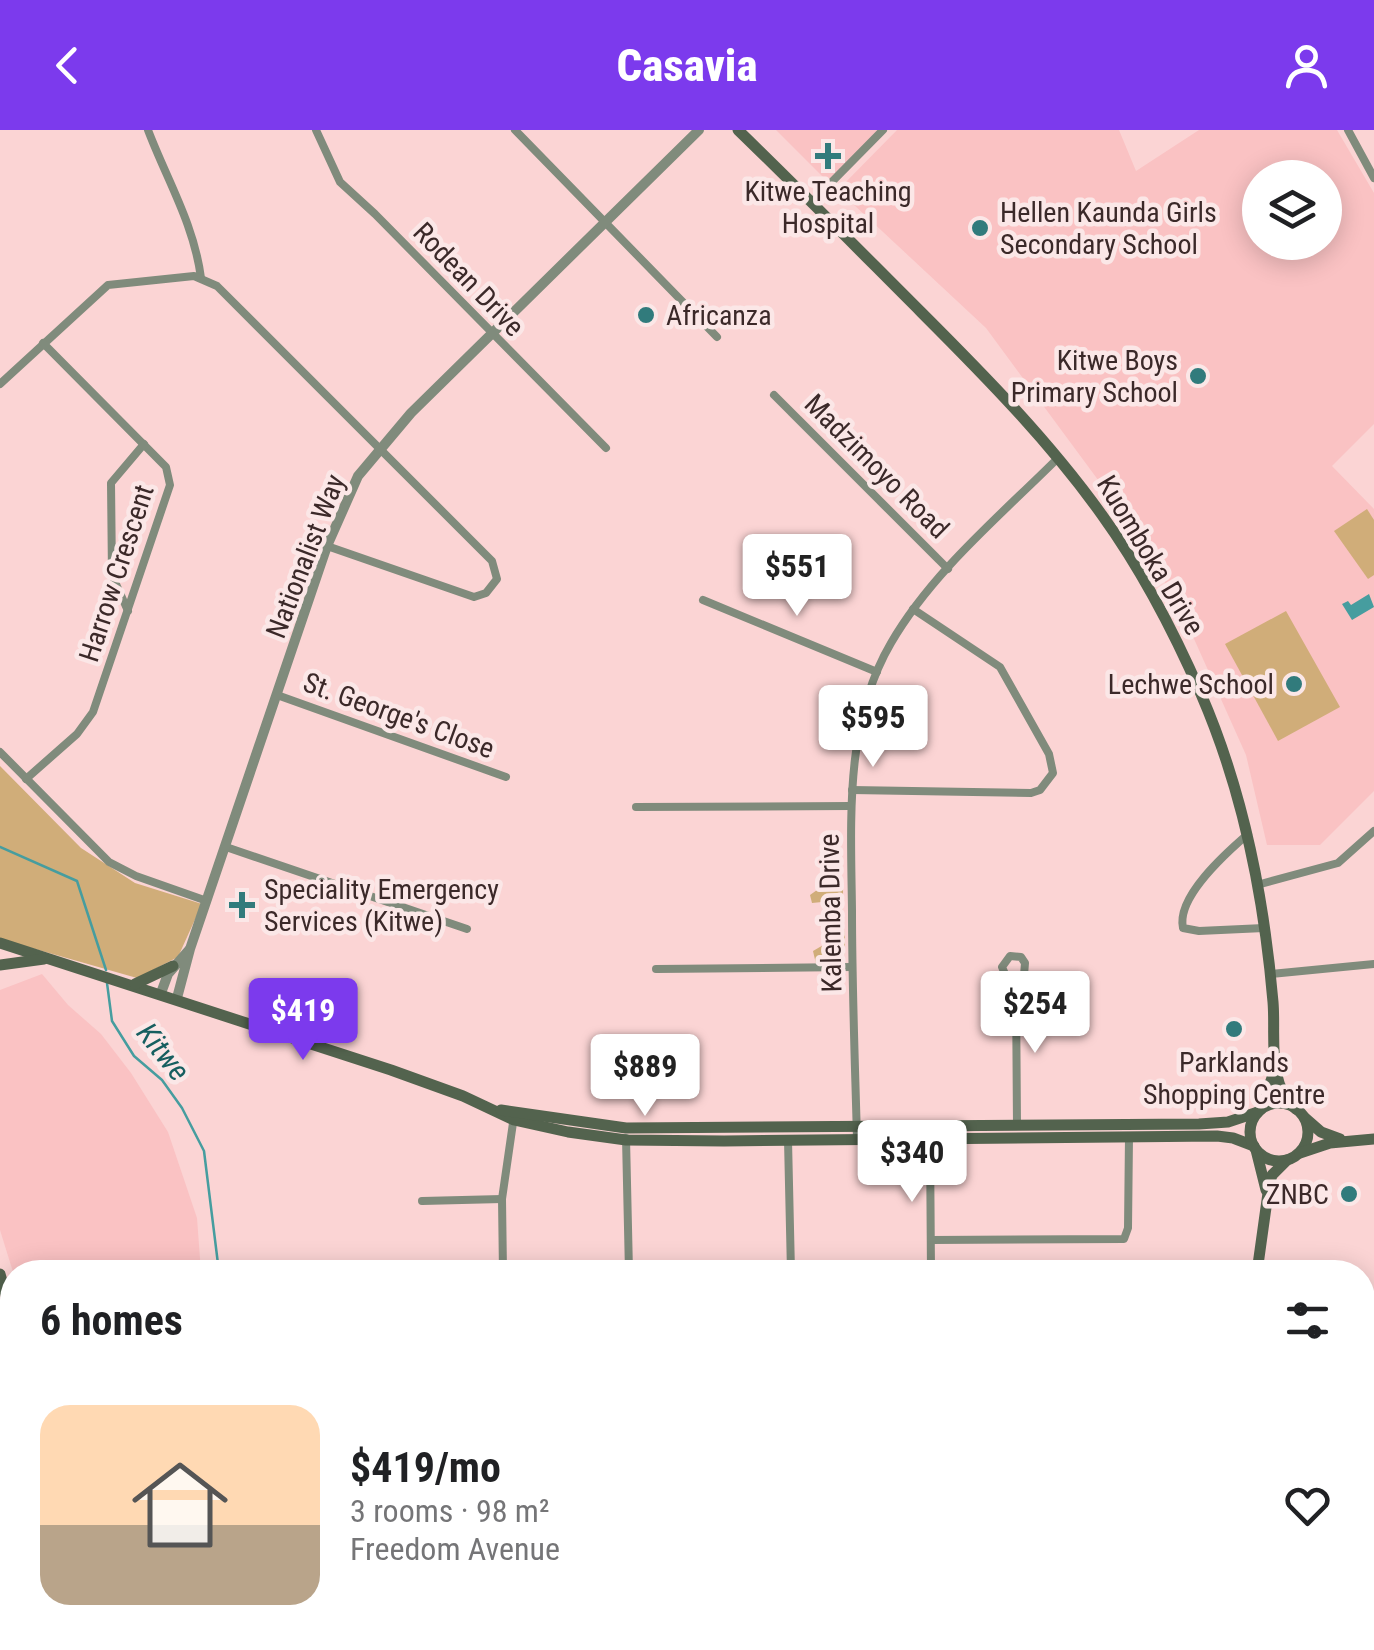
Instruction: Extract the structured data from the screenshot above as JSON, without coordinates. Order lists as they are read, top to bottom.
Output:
{
  "streets": {
    "main road": ["Kuomboka Drive"],
    "street": [
      "Rodean Drive",
      "Madzimoyo Road",
      "Nationalist Way",
      "Harrow Crescent",
      "St. George's Close",
      "Kalemba Drive"
    ]
  },
  "crossings": [
    ["Rodean Drive", "Nationalist Way"],
    ["Madzimoyo Road", "Kalemba Drive"],
    ["Kuomboka Drive", "Kalemba Drive"],
    ["Nationalist Way", "St. George's Close"]
  ],
  "water": ["Kitwe"],
  "places": {
    "health": ["Kitwe Teaching Hospital", "Speciality Emergency Services (Kitwe)"],
    "other": [
      "Hellen Kaunda Girls Secondary School",
      "Africanza",
      "Kitwe Boys Primary School",
      "Lechwe School",
      "Parklands Shopping Centre",
      "ZNBC"
    ]
  },
  "page": {
    "header": "Casavia",
    "price": [
      "$551",
      "$595",
      "$254",
      "$419",
      "$889",
      "$340"
    ],
    "heading": "6 homes",
    "list": [
      {
        "name": "$419/mo",
        "note": "3 rooms · 98 m² · Freedom Avenue"
      }
    ]
  }
}
